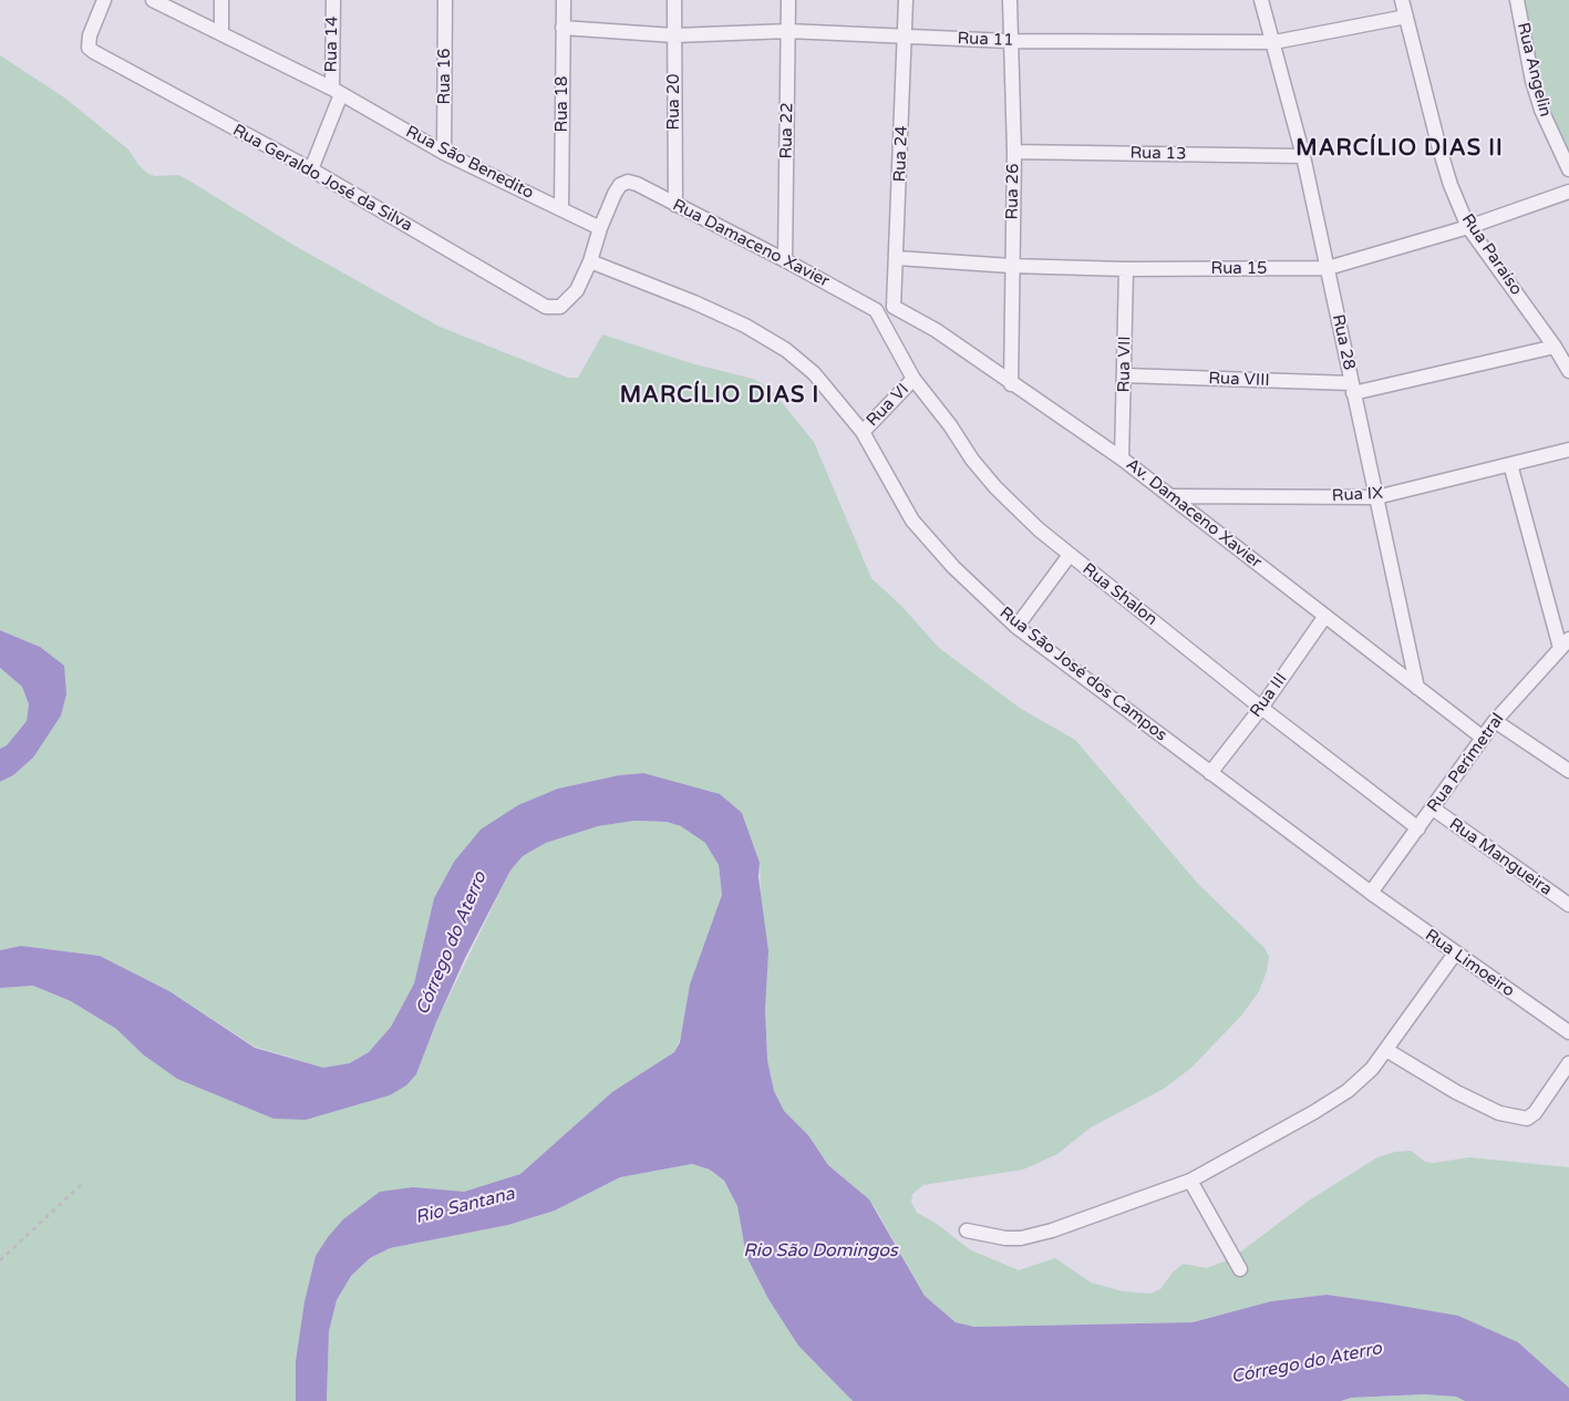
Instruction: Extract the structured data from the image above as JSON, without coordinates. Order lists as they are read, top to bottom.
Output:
{
  "streets": {
    "street": [
      "Rua 11",
      "Rua 14",
      "Rua Angelin",
      "Rua 16",
      "Rua 20",
      "Rua 18",
      "Rua 22",
      "Rua 24",
      "Rua 13",
      "Rua São Benedito",
      "Rua Geraldo José da Silva",
      "Rua 26",
      "Rua Damaceno Xavier",
      "Rua Paraíso",
      "Rua 15",
      "Rua 28",
      "Rua VII",
      "Rua VIII",
      "Rua VI",
      "Rua IX",
      "Av. Damaceno Xavier",
      "Rua Shalon",
      "Rua São José dos Campos",
      "Rua III",
      "Rua Perimetral",
      "Rua Mangueira",
      "Rua Limoeiro"
    ]
  },
  "crossings": [
    ["Rua 11", "Rua 20"],
    ["Rua 11", "Rua 18"],
    ["Rua 11", "Rua 22"],
    ["Rua 11", "Rua 24"],
    ["Rua 11", "Rua 26"],
    ["Rua 11", "Rua Paraíso"],
    ["Rua 11", "Rua 28"],
    ["Rua 14", "Rua São Benedito"],
    ["Rua 16", "Rua São Benedito"],
    ["Rua 20", "Rua Damaceno Xavier"],
    ["Rua 18", "Rua São Benedito"],
    ["Rua 22", "Rua Damaceno Xavier"],
    ["Rua 24", "Rua 15"],
    ["Rua 24", "Av. Damaceno Xavier"],
    ["Rua 13", "Rua 26"],
    ["Rua 13", "Rua 28"],
    ["Rua São Benedito", "Rua Damaceno Xavier"],
    ["Rua Geraldo José da Silva", "Rua São José dos Campos"],
    ["Rua 26", "Rua 15"],
    ["Rua 26", "Av. Damaceno Xavier"],
    ["Rua Damaceno Xavier", "Rua Shalon"],
    ["Rua Paraíso", "Rua 15"],
    ["Rua Paraíso", "Rua VIII"],
    ["Rua 15", "Rua 28"],
    ["Rua 15", "Rua VII"],
    ["Rua 28", "Rua VIII"],
    ["Rua 28", "Rua IX"],
    ["Rua 28", "Av. Damaceno Xavier"],
    ["Rua VII", "Rua VIII"],
    ["Rua VII", "Av. Damaceno Xavier"],
    ["Rua VI", "Rua Shalon"],
    ["Rua VI", "Rua São José dos Campos"],
    ["Rua IX", "Av. Damaceno Xavier"],
    ["Av. Damaceno Xavier", "Rua III"],
    ["Av. Damaceno Xavier", "Rua Perimetral"],
    ["Rua Shalon", "Rua III"],
    ["Rua Shalon", "Rua Perimetral"],
    ["Rua São José dos Campos", "Rua III"],
    ["Rua São José dos Campos", "Rua Perimetral"],
    ["Rua São José dos Campos", "Rua Limoeiro"],
    ["Rua Perimetral", "Rua Mangueira"],
    ["Rua Perimetral", "Rua Limoeiro"]
  ],
  "districts": ["MARCÍLIO DIAS II", "MARCÍLIO DIAS I"],
  "water": ["Córrego do Aterro", "Rio Santana", "Rio São Domingos"]
}
